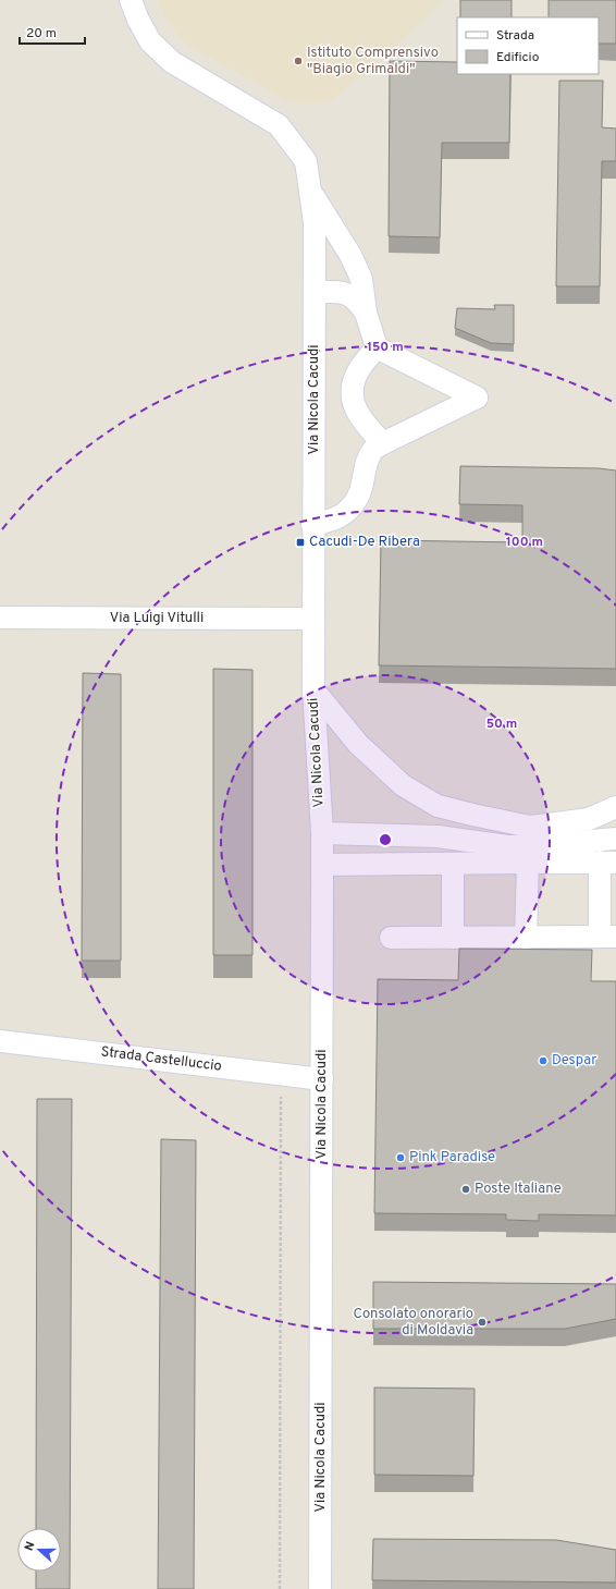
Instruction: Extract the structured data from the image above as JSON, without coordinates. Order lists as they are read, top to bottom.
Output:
{
  "streets": {
    "street": ["Via Nicola Cacudi", "Via Luigi Vitulli", "Strada Castelluccio"]
  },
  "crossings": [
    ["Via Nicola Cacudi", "Via Luigi Vitulli"],
    ["Via Nicola Cacudi", "Strada Castelluccio"]
  ],
  "places": {
    "other": [
      "Istituto Comprensivo \"Biagio Grimaldi\"",
      "Despar",
      "Pink Paradise",
      "Poste Italiane",
      "Consolato onorario di Moldavia"
    ],
    "transit": ["Cacudi-De Ribera"]
  },
  "legend": ["Strada", "Edificio"],
  "scale_bar": "20 m",
  "north": "left",
  "rings": ["150 m", "100 m", "50 m"]
}
